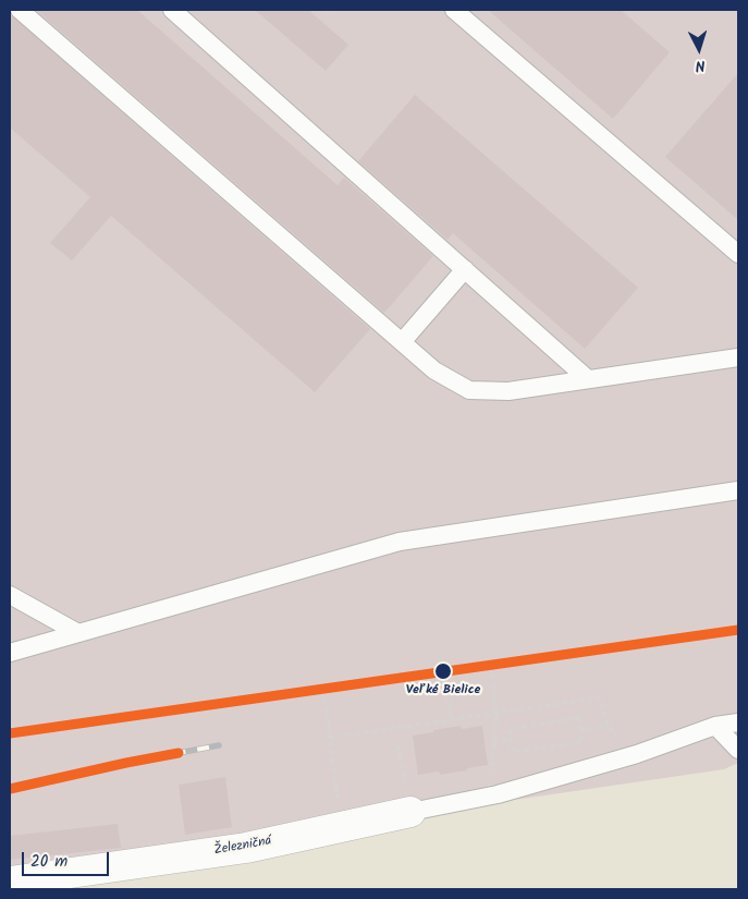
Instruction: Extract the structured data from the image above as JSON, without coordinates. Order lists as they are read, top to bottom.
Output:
{
  "streets": {
    "street": ["Železničná"]
  },
  "places": ["Veľké Bielice"],
  "scale_bar": "20 m",
  "north": "bottom"
}
